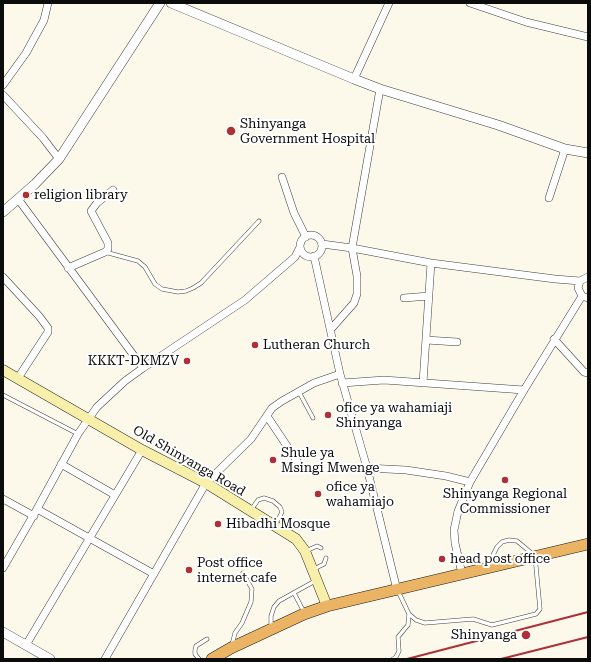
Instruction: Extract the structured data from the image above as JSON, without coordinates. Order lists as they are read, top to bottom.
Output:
{
  "streets": {
    "main road": ["Old Shinyanga Road"]
  },
  "places": [
    "Shinyanga Government Hospital",
    "religion library",
    "Lutheran Church",
    "KKKT-DKMZV",
    "ofice ya wahamiaji Shinyanga",
    "Shule ya Msingi Mwenge",
    "Shinyanga Regional Commissioner",
    "ofice ya wahamiajo",
    "Hibadhi Mosque",
    "head post office",
    "Post office internet cafe",
    "Shinyanga"
  ]
}
